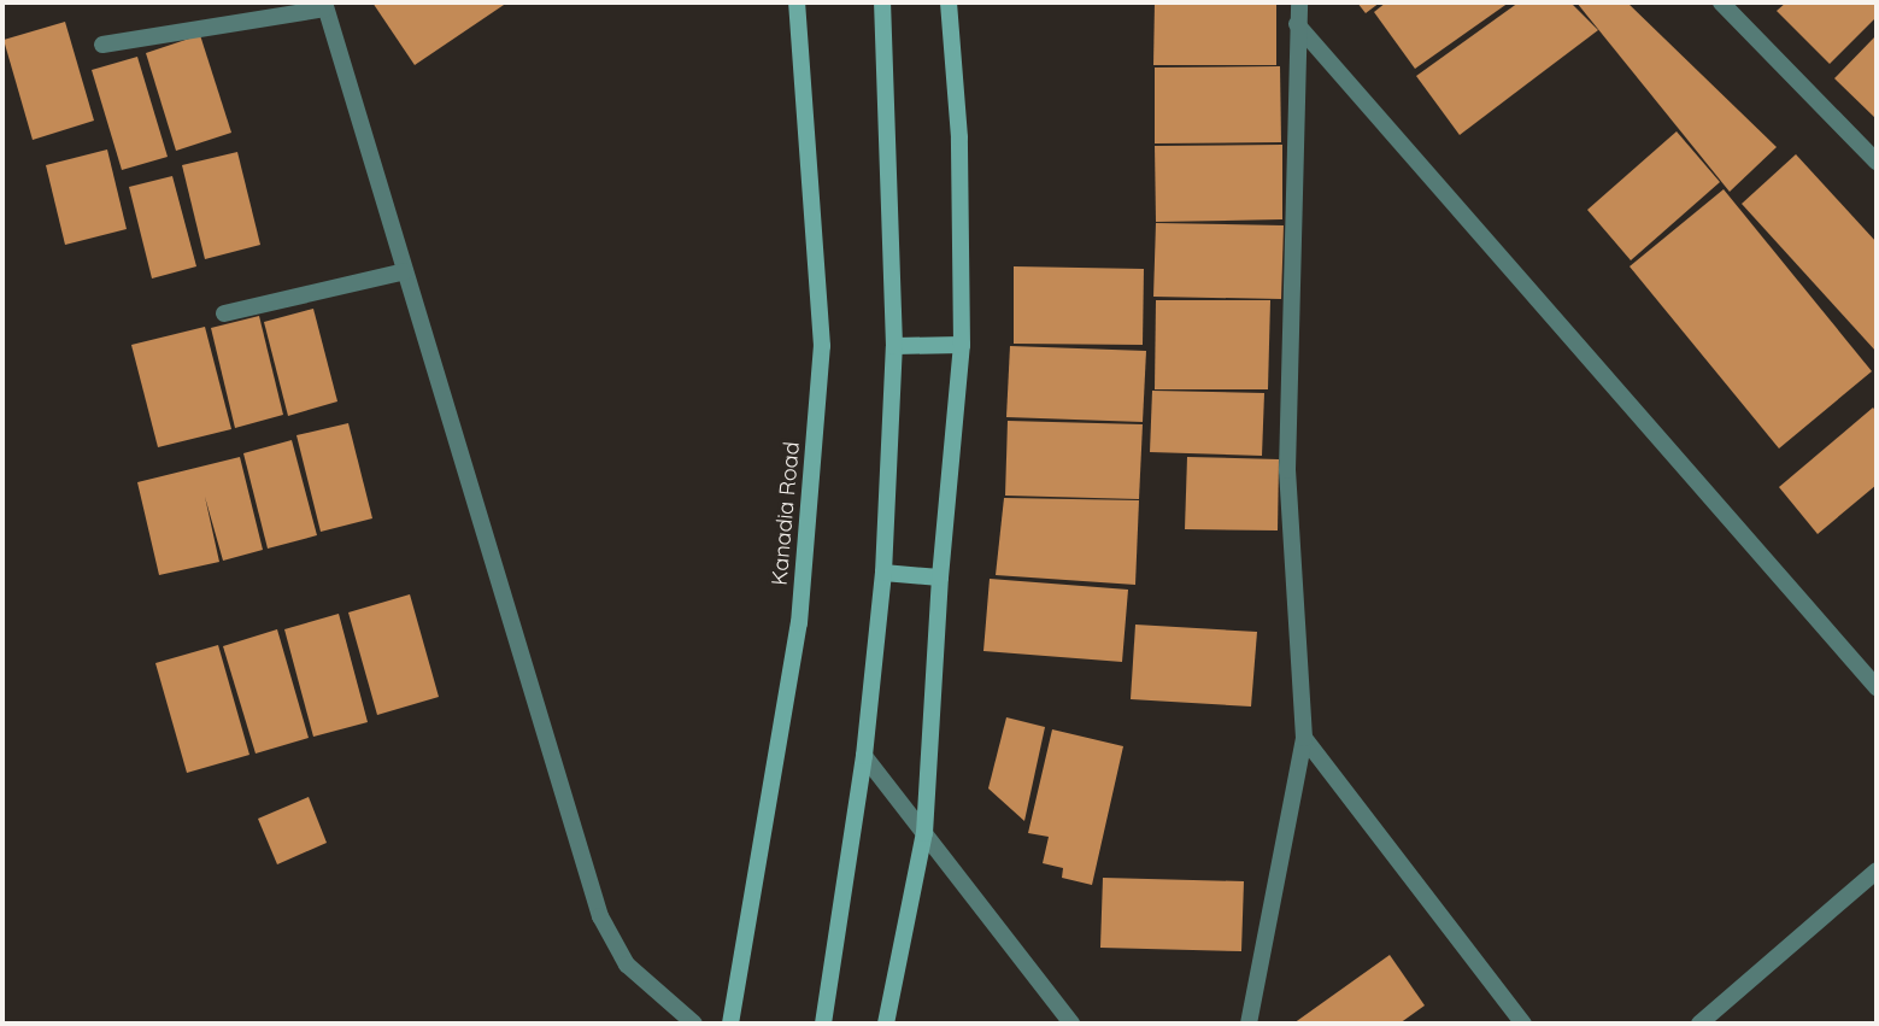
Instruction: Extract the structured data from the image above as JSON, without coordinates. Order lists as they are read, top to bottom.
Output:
{
  "streets": {
    "main road": ["Kanadia Road"]
  }
}
